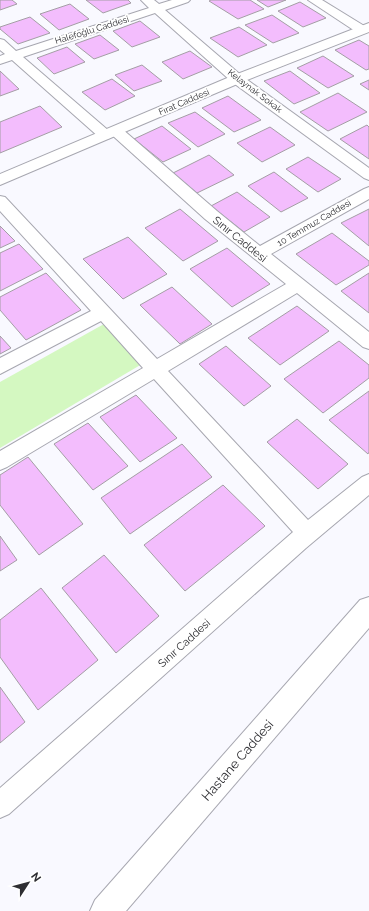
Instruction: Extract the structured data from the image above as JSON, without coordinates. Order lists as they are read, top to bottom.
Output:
{
  "streets": {
    "street": [
      "Halefoğlu Caddesi",
      "Kelaynak Sokak",
      "Fırat Caddesi",
      "10 Temmuz Caddesi",
      "Sınır Caddesi",
      "Hastane Caddesi"
    ]
  },
  "crossings": [
    ["Halefoğlu Caddesi", "Kelaynak Sokak"],
    ["Halefoğlu Caddesi", "Sınır Caddesi"],
    ["Kelaynak Sokak", "Fırat Caddesi"],
    ["Fırat Caddesi", "Sınır Caddesi"],
    ["10 Temmuz Caddesi", "Sınır Caddesi"]
  ],
  "north": "top right"
}
